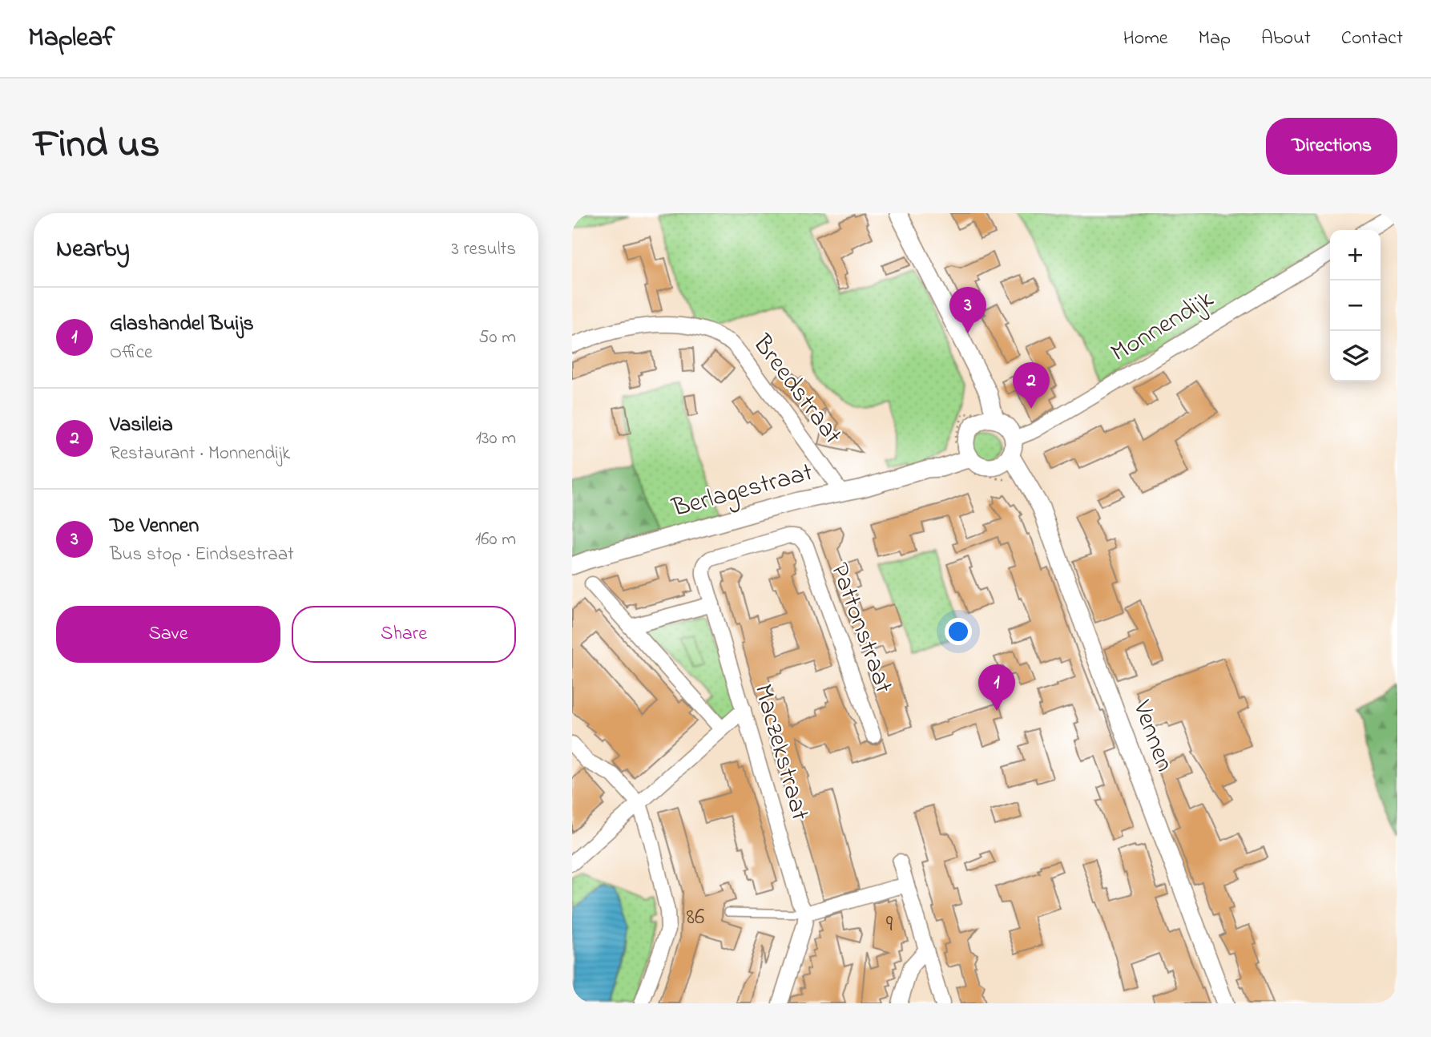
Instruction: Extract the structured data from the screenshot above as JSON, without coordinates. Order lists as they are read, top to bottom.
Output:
{
  "streets": {
    "street": [
      "Monnendijk",
      "Breedstraat",
      "Berlagestraat",
      "Pattonstraat",
      "Vennen",
      "Maczekstraat"
    ]
  },
  "crossings": [
    ["Monnendijk", "Berlagestraat"],
    ["Monnendijk", "Vennen"],
    ["Breedstraat", "Berlagestraat"],
    ["Berlagestraat", "Vennen"],
    ["Pattonstraat", "Maczekstraat"]
  ],
  "house_numbers": ["86", "9"],
  "page": {
    "header": "Mapleaf",
    "nav": [
      "Home",
      "Map",
      "About",
      "Contact"
    ],
    "title": "Find us",
    "buttons": [
      "Directions",
      ["Save", "Share"]
    ],
    "heading": ["Nearby", "3 results"],
    "map_buttons": ["+", "−"],
    "list": [
      {
        "mark": "1",
        "name": "Glashandel Buijs",
        "note": "Office",
        "value": "50 m"
      },
      {
        "mark": "2",
        "name": "Vasileia",
        "note": "Restaurant · Monnendijk",
        "value": "130 m"
      },
      {
        "mark": "3",
        "name": "De Vennen",
        "note": "Bus stop · Eindsestraat",
        "value": "160 m"
      }
    ],
    "pins": ["3", "2", "1"]
  }
}
